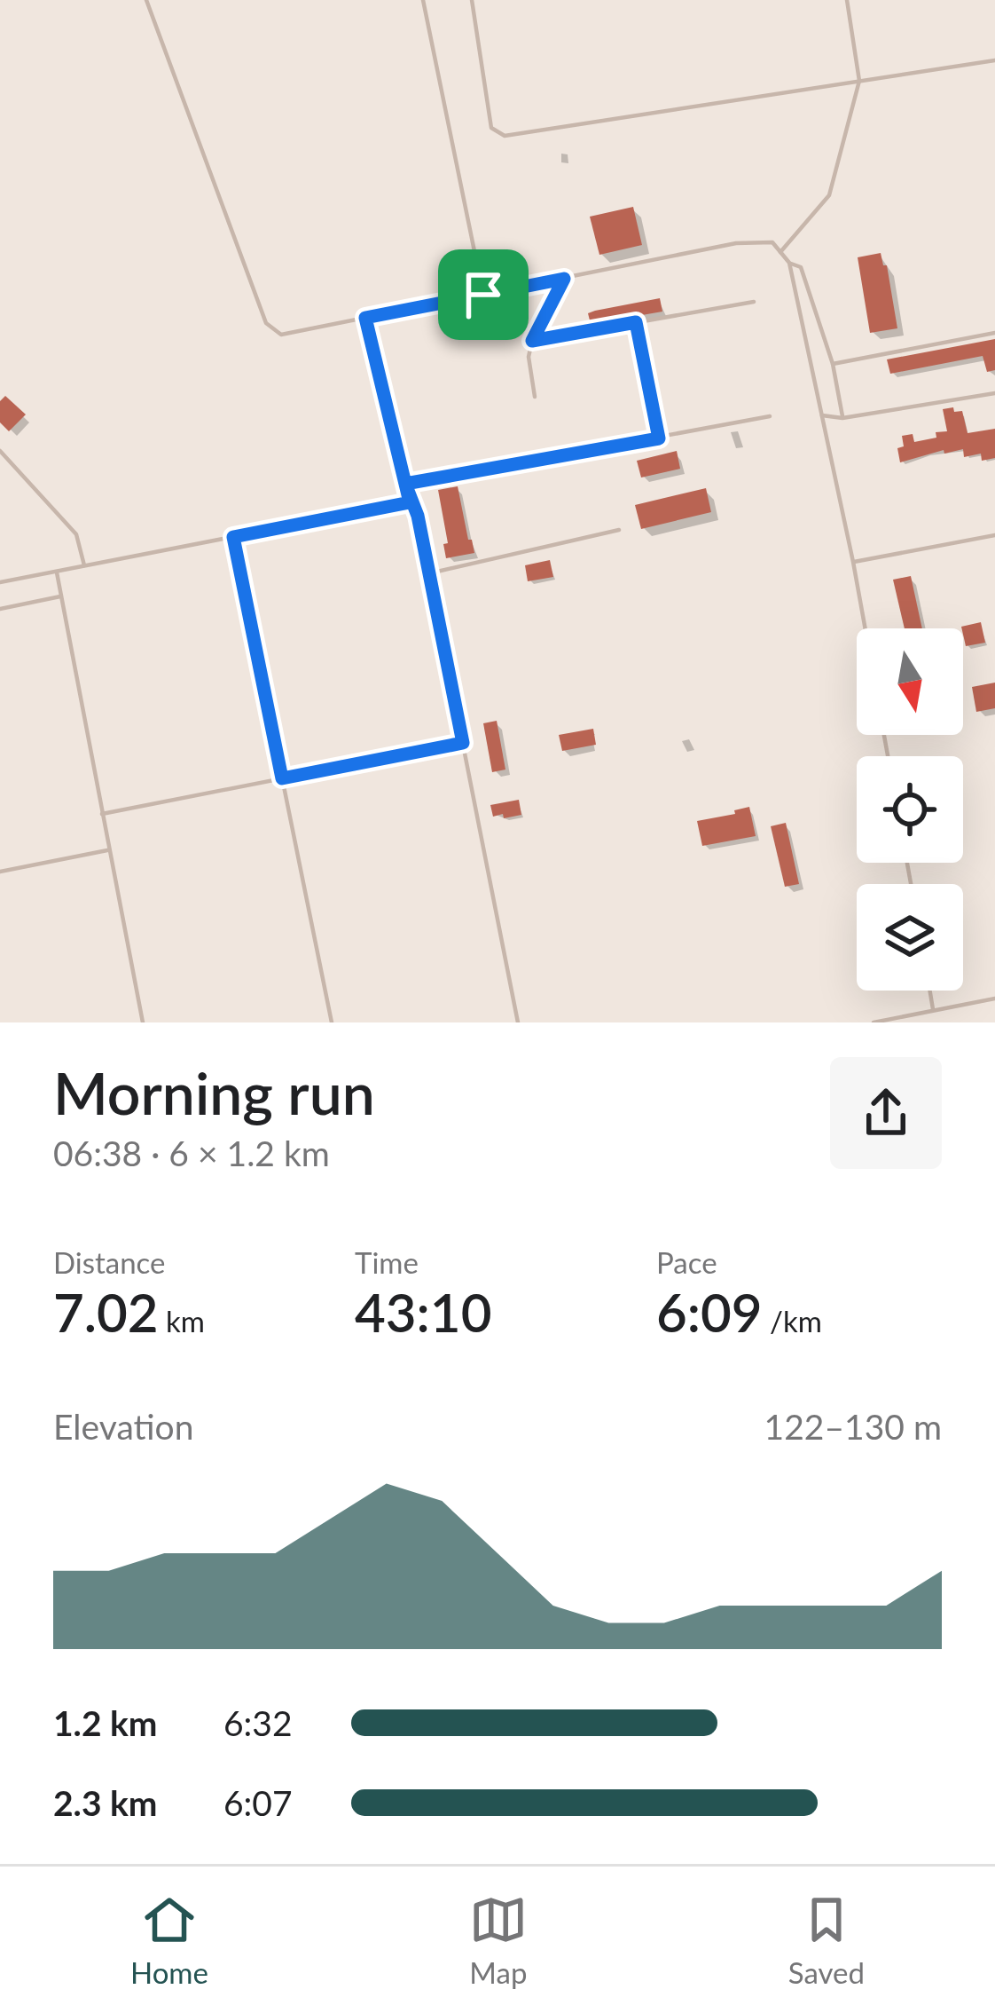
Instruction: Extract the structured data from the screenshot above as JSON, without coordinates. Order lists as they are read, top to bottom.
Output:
{
  "north": "bottom",
  "page": {
    "heading": ["Morning run", "06:38 · 6 × 1.2 km"],
    "stats": [
      ["Distance", "7.02 km"],
      ["Time", "43:10"],
      ["Pace", "6:09 /km"]
    ],
    "chart": ["Elevation", "122–130 m"],
    "list": [
      {
        "name": "1.2 km",
        "note": "6:32"
      },
      {
        "name": "2.3 km",
        "note": "6:07"
      }
    ],
    "tabs": ["Home", "Map", "Saved"]
  }
}
